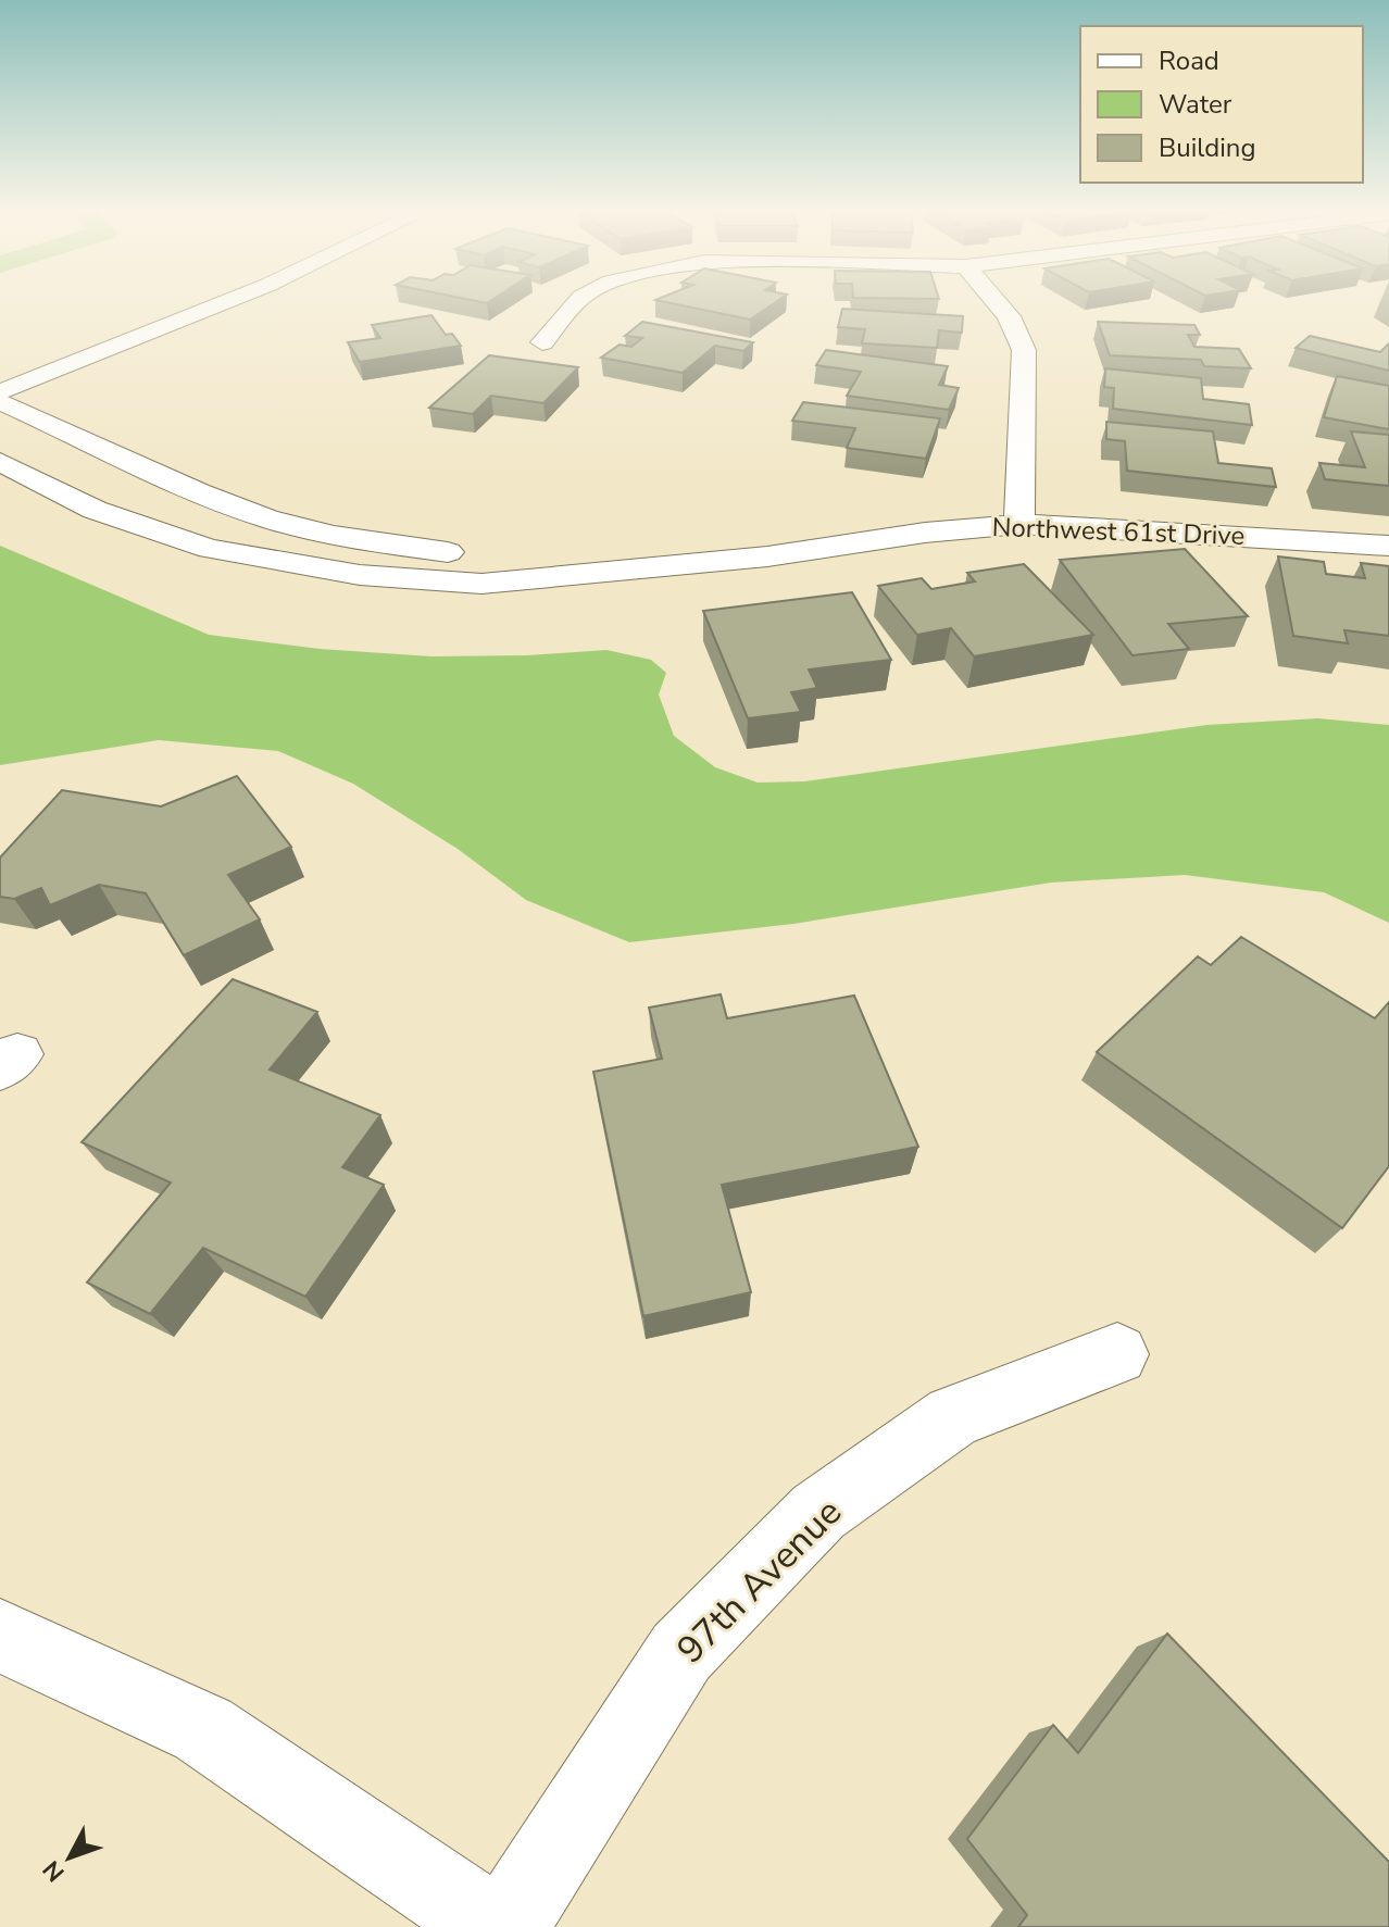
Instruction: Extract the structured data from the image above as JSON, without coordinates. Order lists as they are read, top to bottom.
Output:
{
  "streets": {
    "street": ["Northwest 61st Drive", "97th Avenue"]
  },
  "legend": ["Road", "Water", "Building"],
  "north": "bottom left"
}
